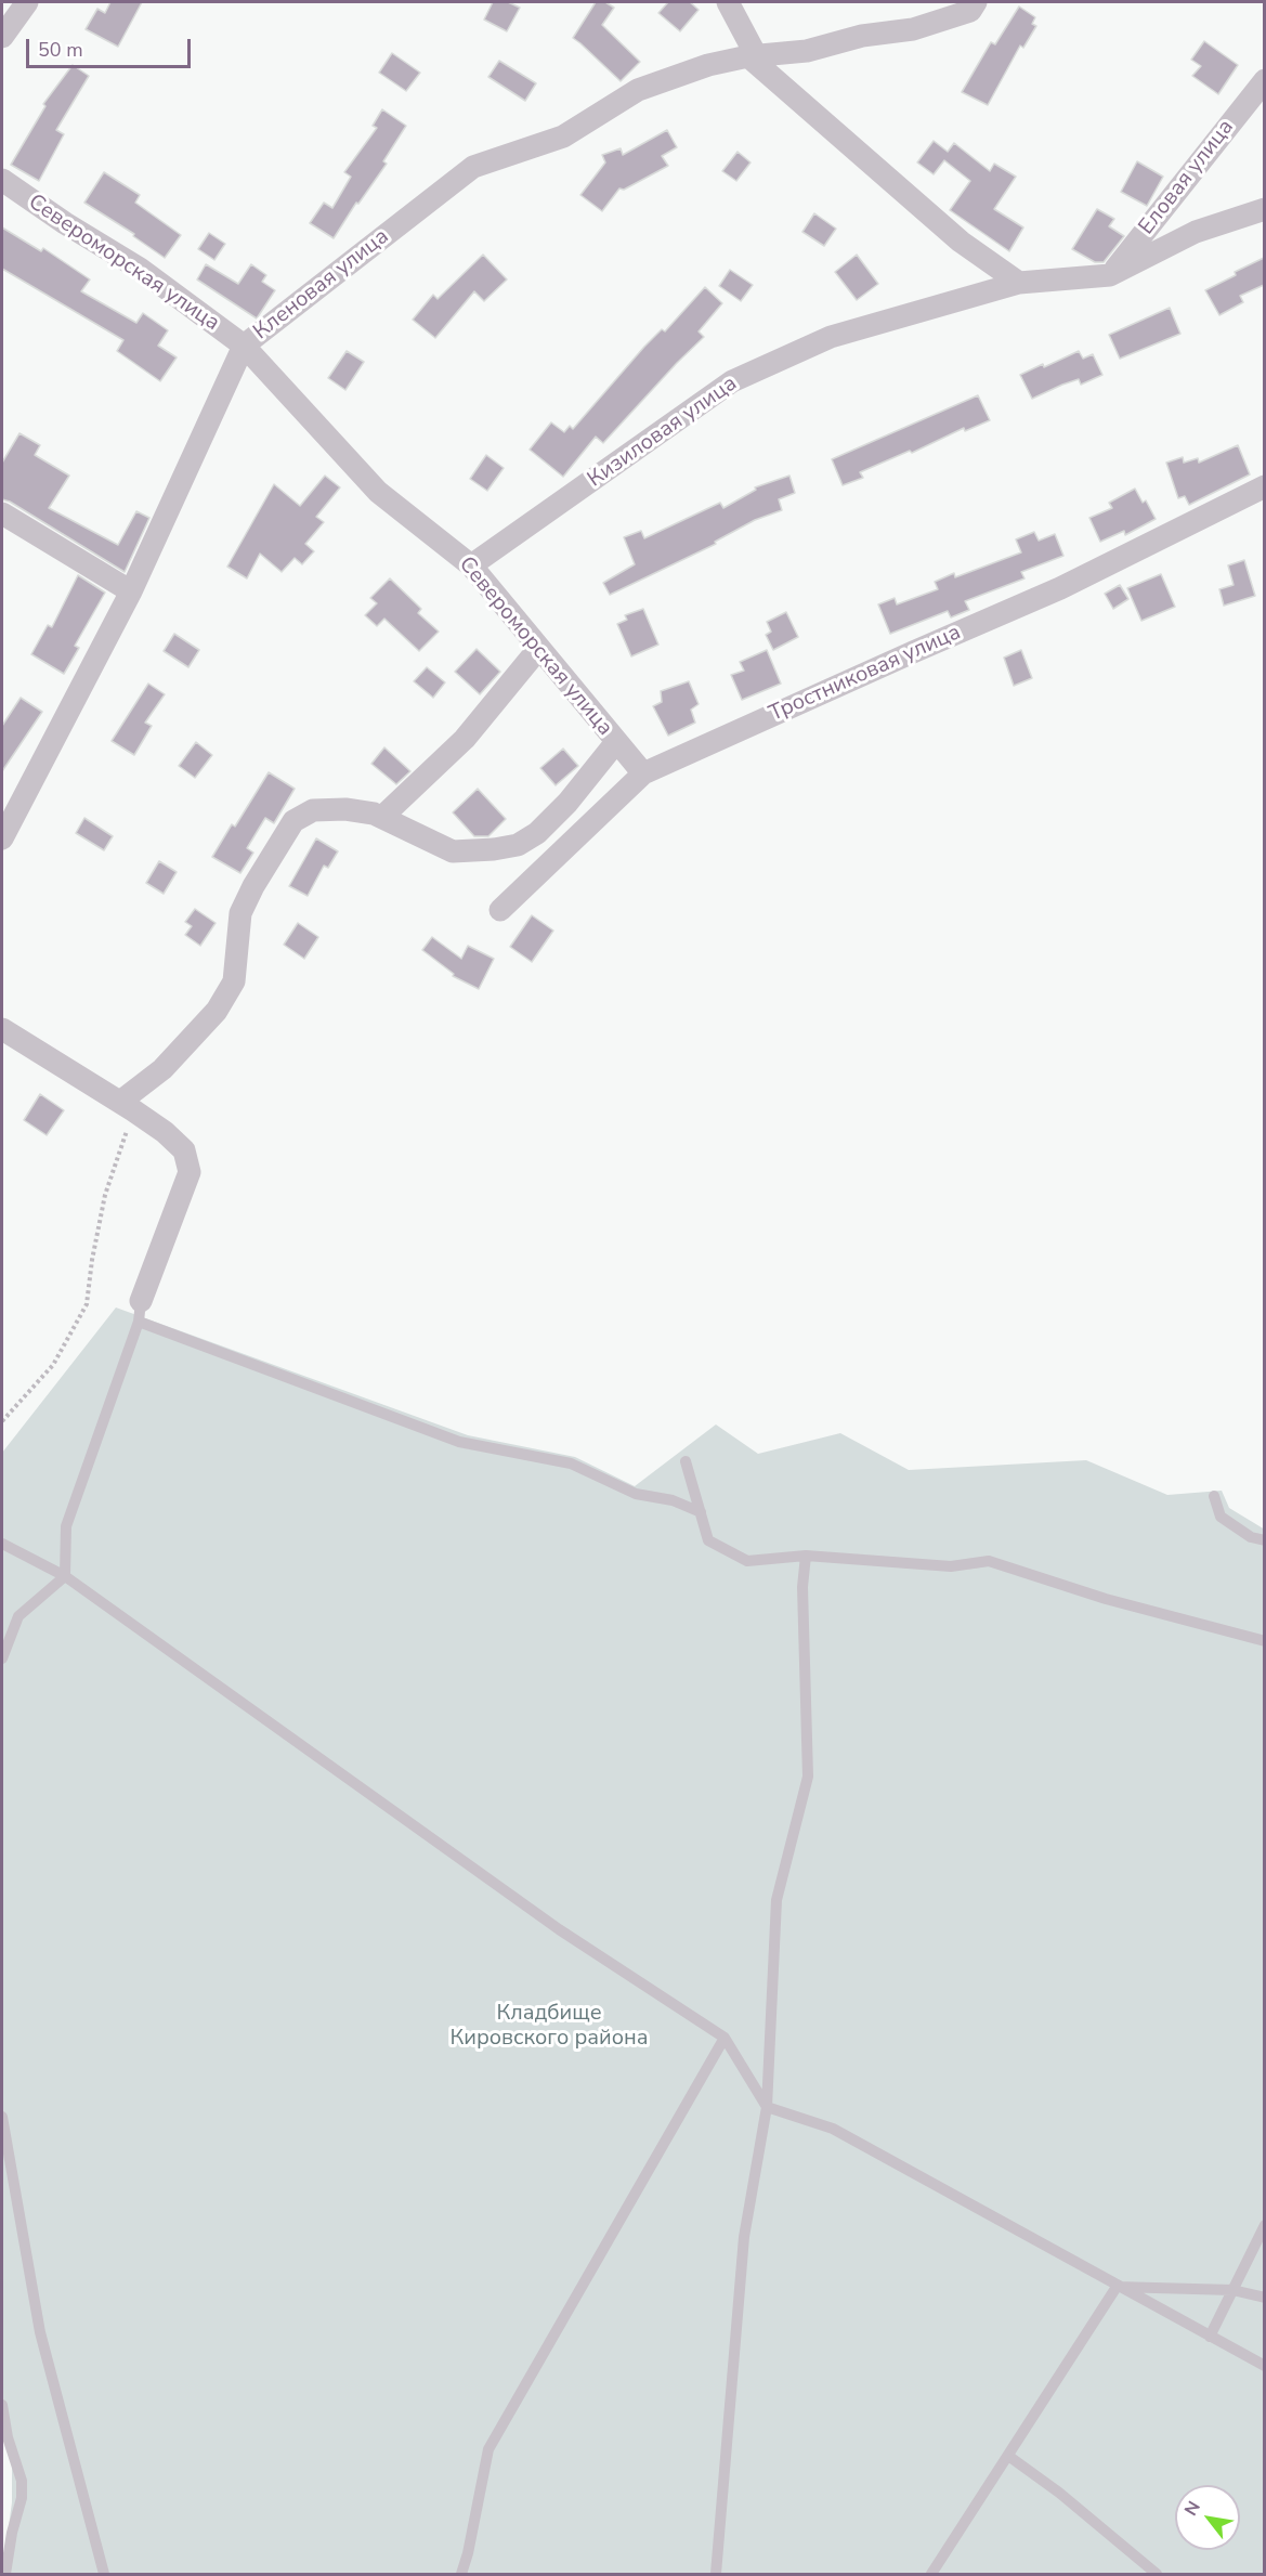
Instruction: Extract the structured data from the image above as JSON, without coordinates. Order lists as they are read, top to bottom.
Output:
{
  "streets": {
    "street": [
      "Еловая улица",
      "Североморская улица",
      "Кленовая улица",
      "Кизиловая улица",
      "Тростниковая улица"
    ]
  },
  "crossings": [
    ["Еловая улица", "Кизиловая улица"],
    ["Североморская улица", "Кленовая улица"],
    ["Североморская улица", "Кизиловая улица"],
    ["Североморская улица", "Тростниковая улица"]
  ],
  "parks": ["Кладбище Кировского района"],
  "scale_bar": "50 m",
  "north": "top left"
}
